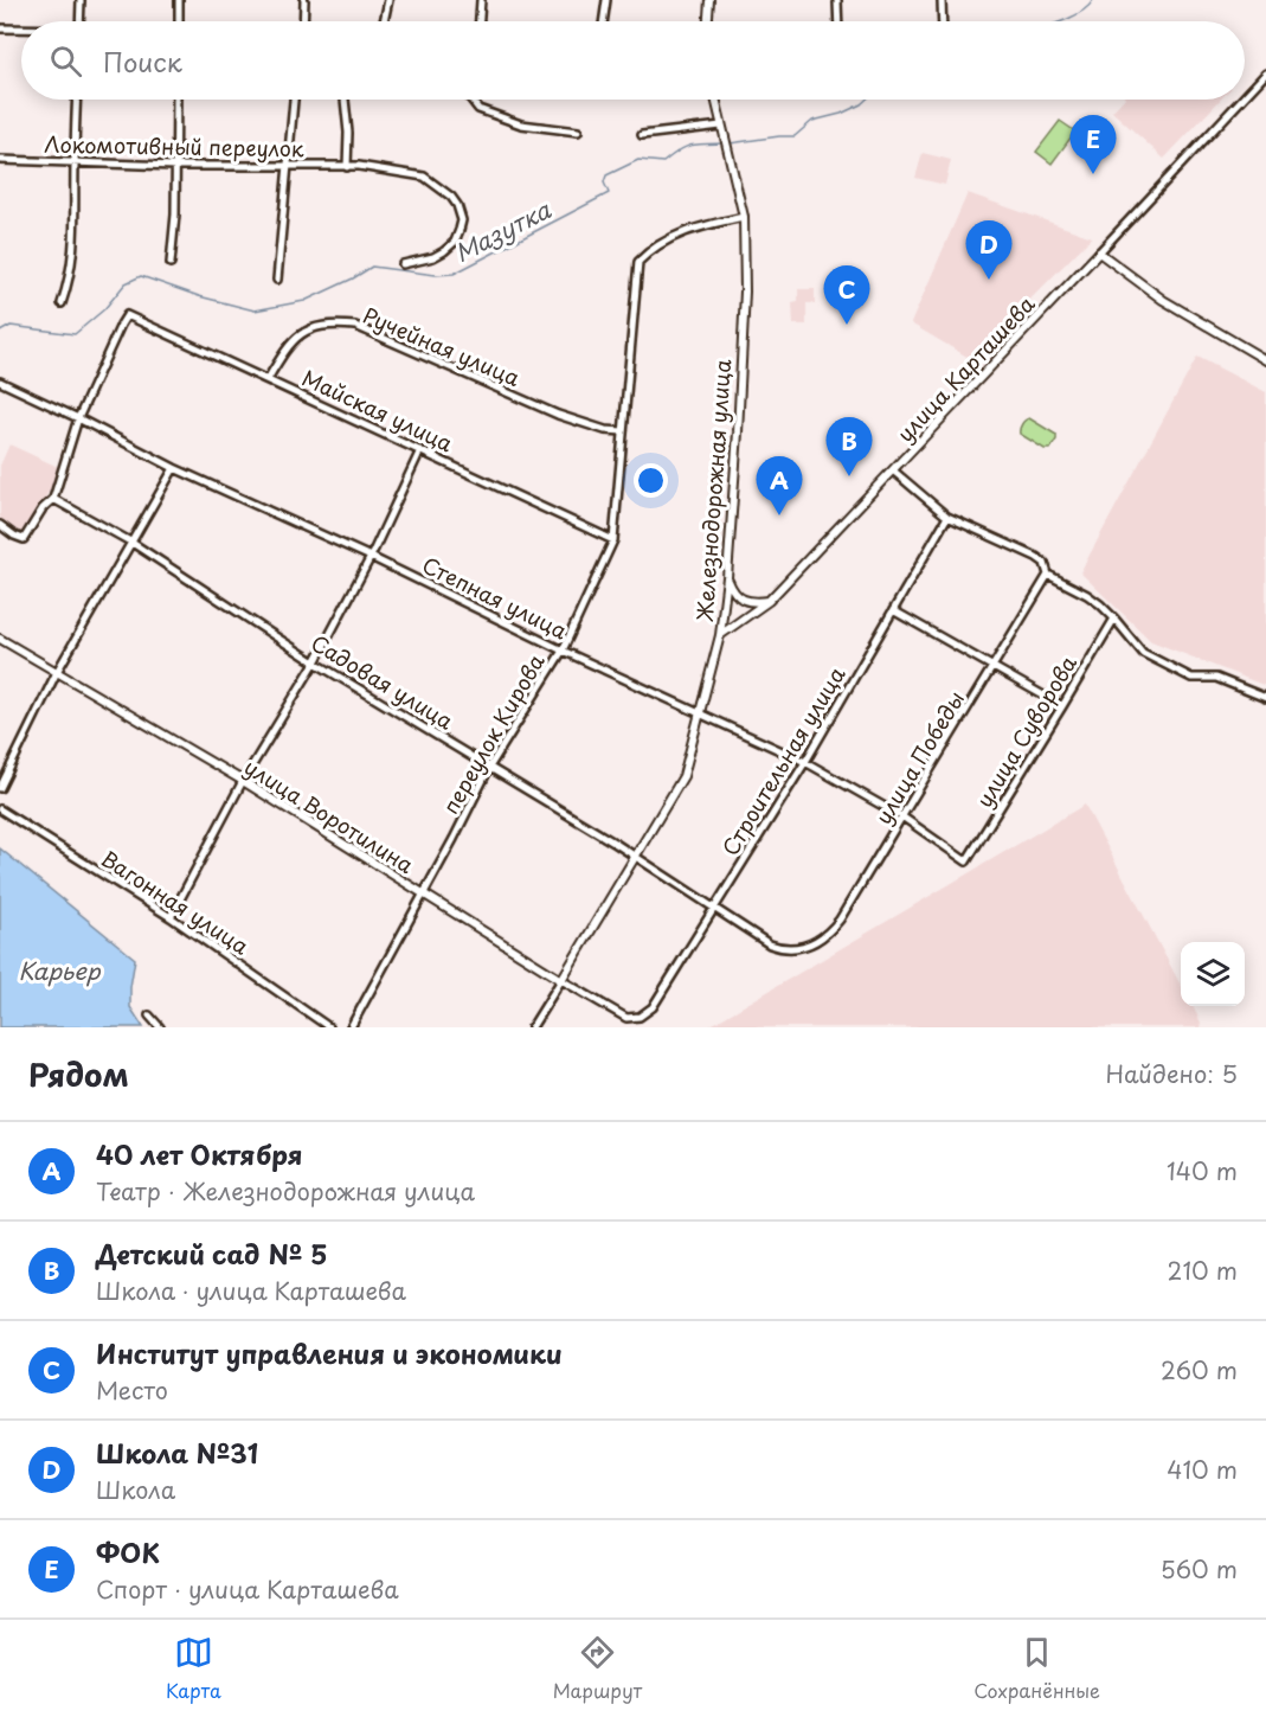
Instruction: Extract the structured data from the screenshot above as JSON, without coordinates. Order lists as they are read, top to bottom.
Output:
{
  "streets": {
    "street": [
      "Локомотивный переулок",
      "Ручейная улица",
      "улица Карташева",
      "Майская улица",
      "Железнодорожная улица",
      "Степная улица",
      "Садовая улица",
      "улица Суворова",
      "переулок Кирова",
      "улица Победы",
      "Строительная улица",
      "улица Воротилина",
      "Вагонная улица"
    ]
  },
  "crossings": [
    ["Ручейная улица", "Майская улица"],
    ["Ручейная улица", "переулок Кирова"],
    ["улица Карташева", "Железнодорожная улица"],
    ["Майская улица", "Степная улица"],
    ["Майская улица", "переулок Кирова"],
    ["Железнодорожная улица", "Степная улица"],
    ["Железнодорожная улица", "Садовая улица"],
    ["Железнодорожная улица", "переулок Кирова"],
    ["Железнодорожная улица", "улица Воротилина"],
    ["Степная улица", "улица Суворова"],
    ["Степная улица", "переулок Кирова"],
    ["Степная улица", "улица Победы"],
    ["Степная улица", "Строительная улица"],
    ["Садовая улица", "переулок Кирова"],
    ["Садовая улица", "улица Победы"],
    ["Садовая улица", "Строительная улица"],
    ["переулок Кирова", "улица Воротилина"],
    ["Строительная улица", "улица Воротилина"]
  ],
  "water": ["Мазутка", "Карьер"],
  "page": {
    "search": "Поиск",
    "pins": [
      "E",
      "D",
      "C",
      "B",
      "A"
    ],
    "heading": ["Рядом", "Найдено: 5"],
    "list": [
      {
        "mark": "A",
        "name": "40 лет Октября",
        "note": "Театр · Железнодорожная улица",
        "value": "140 m"
      },
      {
        "mark": "B",
        "name": "Детский сад № 5",
        "note": "Школа · улица Карташева",
        "value": "210 m"
      },
      {
        "mark": "C",
        "name": "Институт управления и экономики",
        "note": "Место",
        "value": "260 m"
      },
      {
        "mark": "D",
        "name": "Школа №31",
        "note": "Школа",
        "value": "410 m"
      },
      {
        "mark": "E",
        "name": "ФОК",
        "note": "Спорт · улица Карташева",
        "value": "560 m"
      }
    ],
    "nav": ["Карта", "Маршрут", "Сохранённые"]
  }
}
